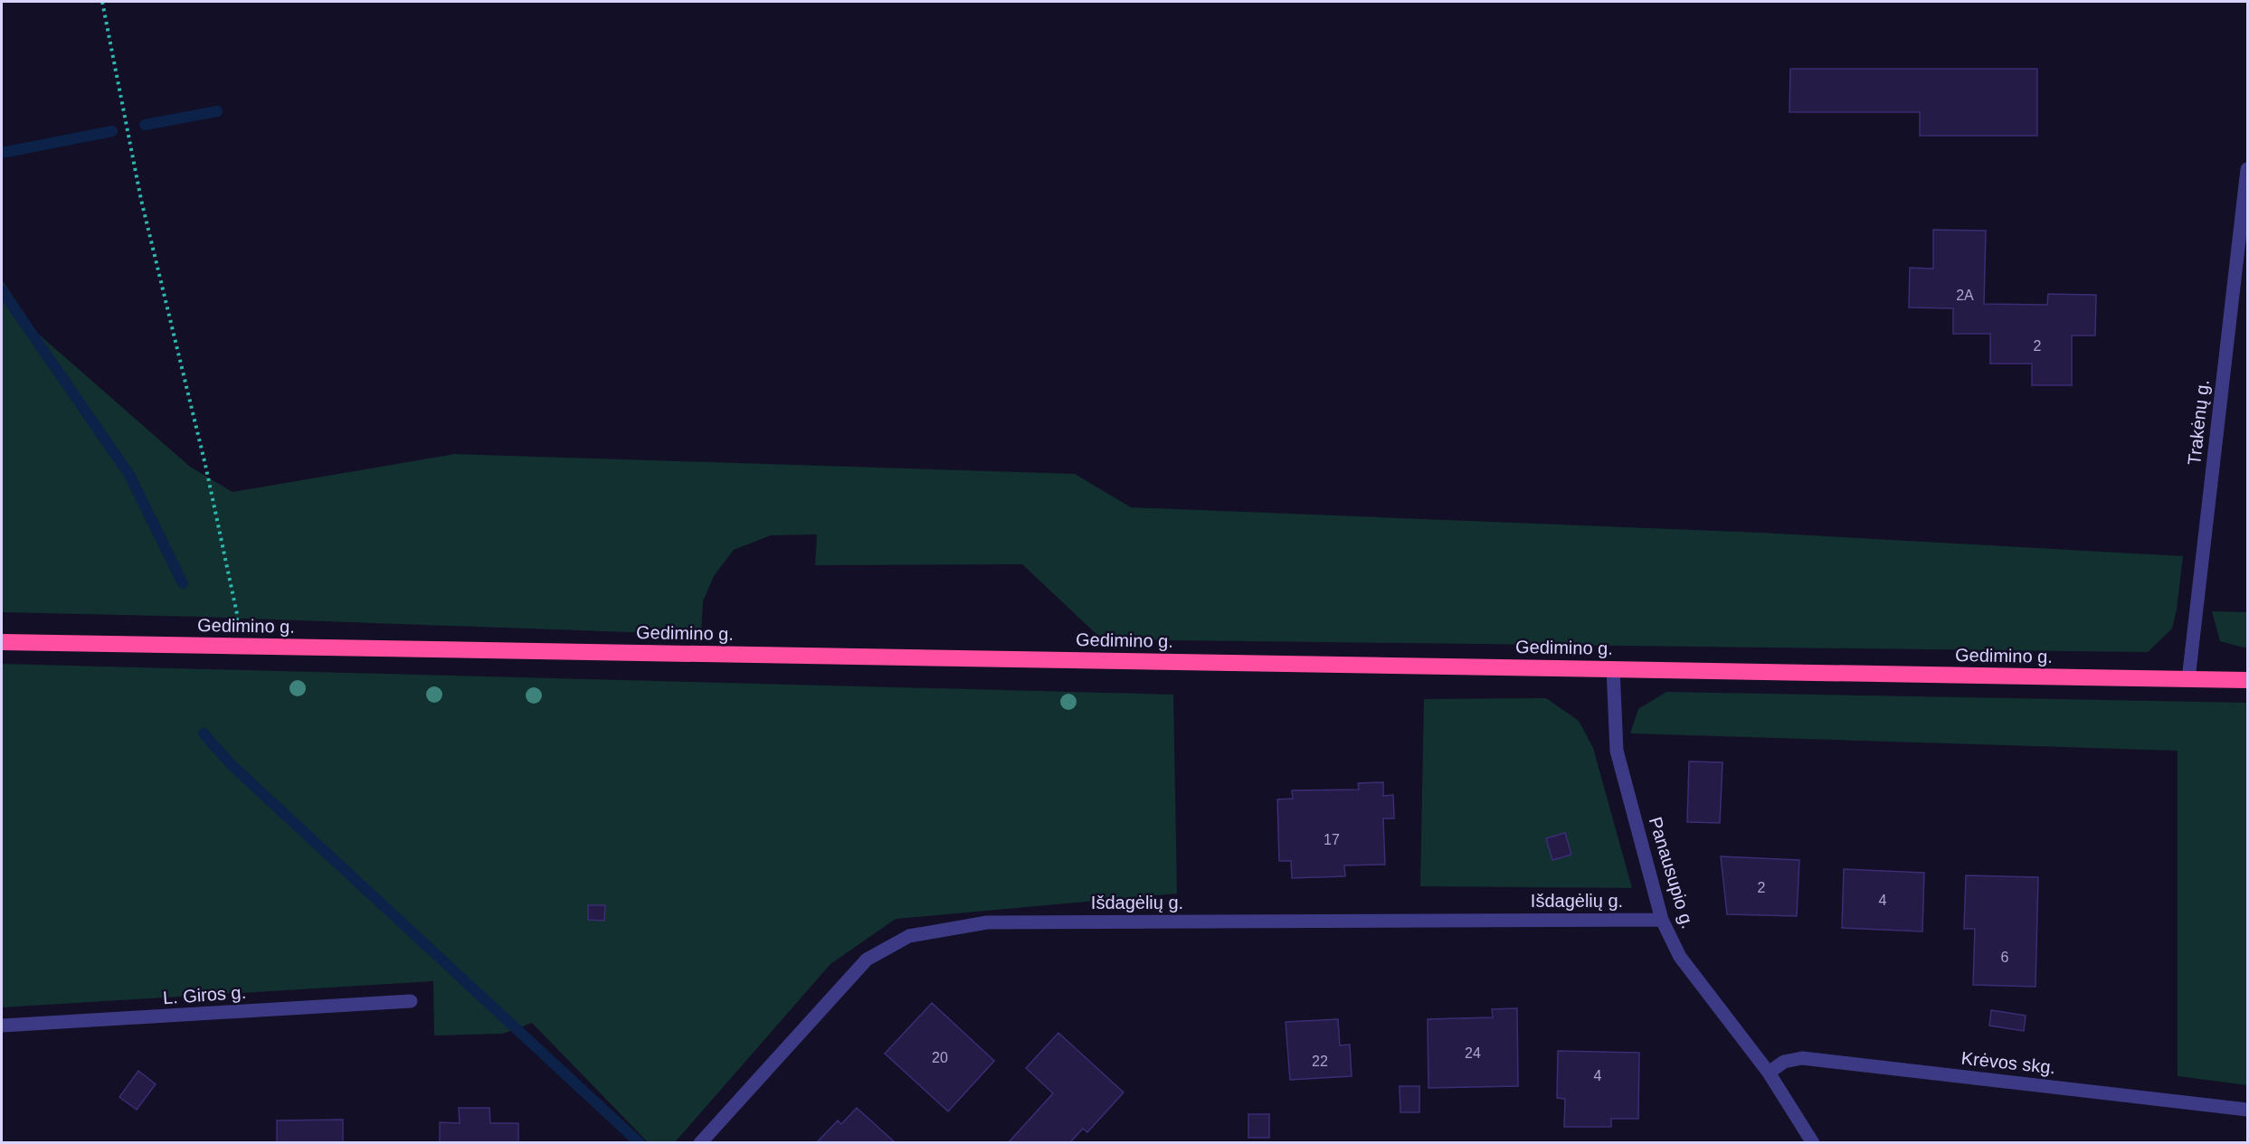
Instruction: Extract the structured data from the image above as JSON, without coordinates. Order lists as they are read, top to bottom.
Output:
{
  "streets": {
    "highway": ["Gedimino g."],
    "street": [
      "Trakėnų g.",
      "Panausupio g.",
      "Išdagėlių g.",
      "L. Giros g.",
      "Krėvos skg."
    ]
  },
  "crossings": [
    ["Trakėnų g.", "Gedimino g."],
    ["Gedimino g.", "Panausupio g."],
    ["Panausupio g.", "Išdagėlių g."],
    ["Panausupio g.", "Krėvos skg."]
  ],
  "house_numbers": [
    "2A",
    "2",
    "17",
    "2",
    "4",
    "6",
    "24",
    "20",
    "22",
    "4"
  ]
}
